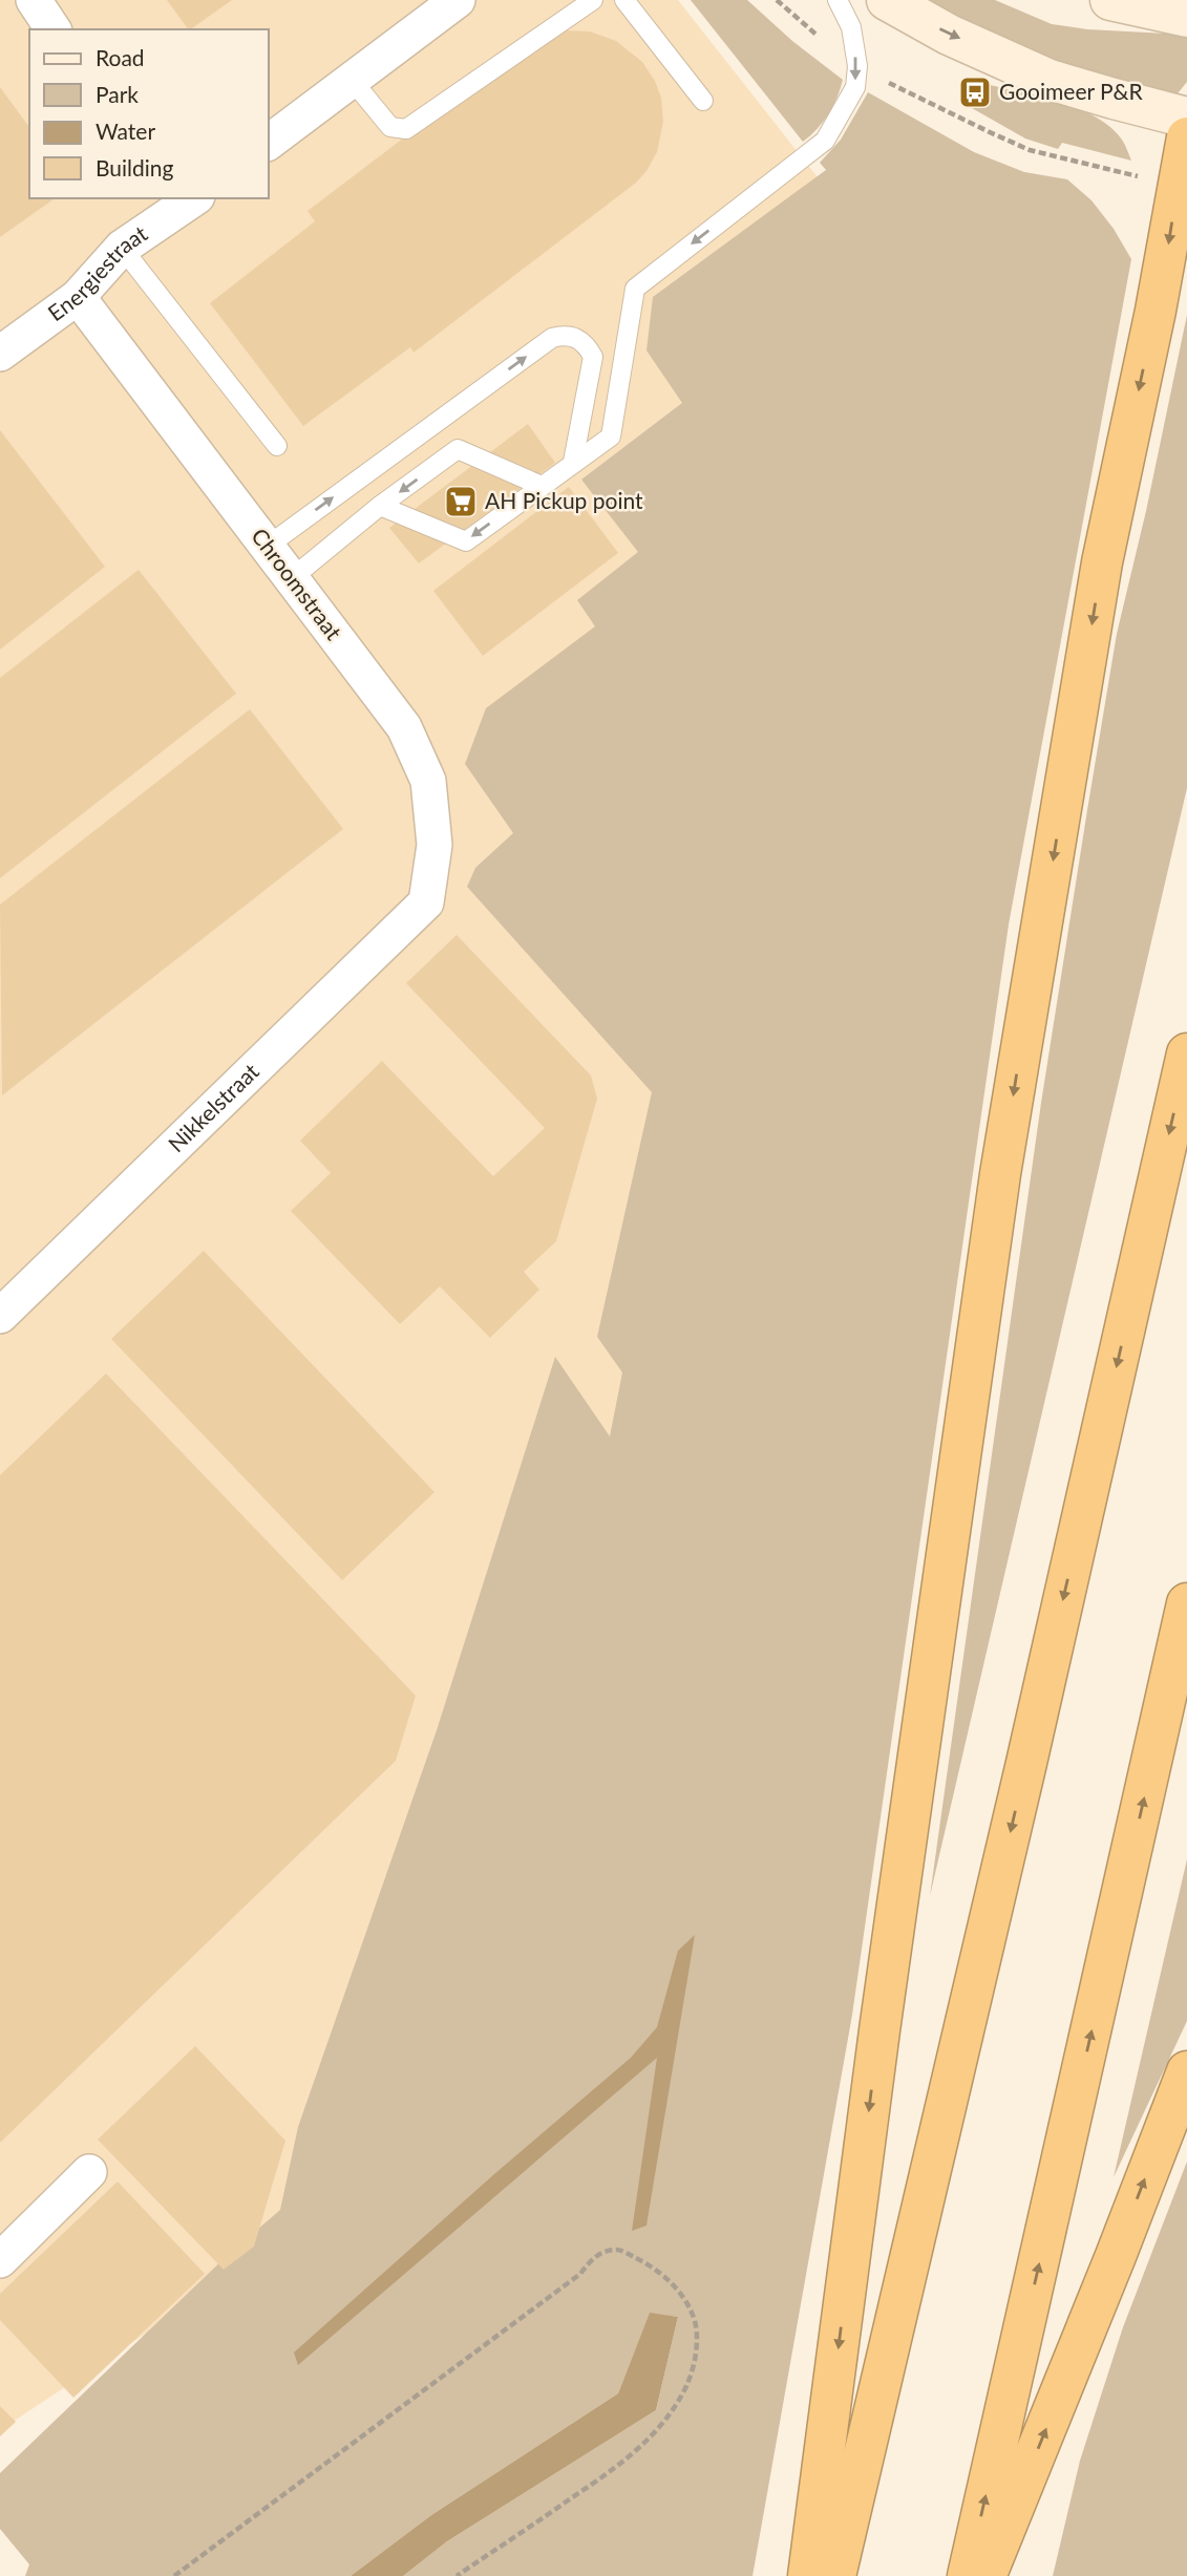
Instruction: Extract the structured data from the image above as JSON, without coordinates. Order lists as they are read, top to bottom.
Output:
{
  "streets": {
    "street": ["Energiestraat", "Chroomstraat", "Nikkelstraat"]
  },
  "crossings": [
    ["Energiestraat", "Chroomstraat"],
    ["Chroomstraat", "Nikkelstraat"]
  ],
  "places": {
    "bus stop": ["Gooimeer P&R"],
    "supermarket": ["AH Pickup point"]
  },
  "legend": [
    "Road",
    "Park",
    "Water",
    "Building"
  ]
}
